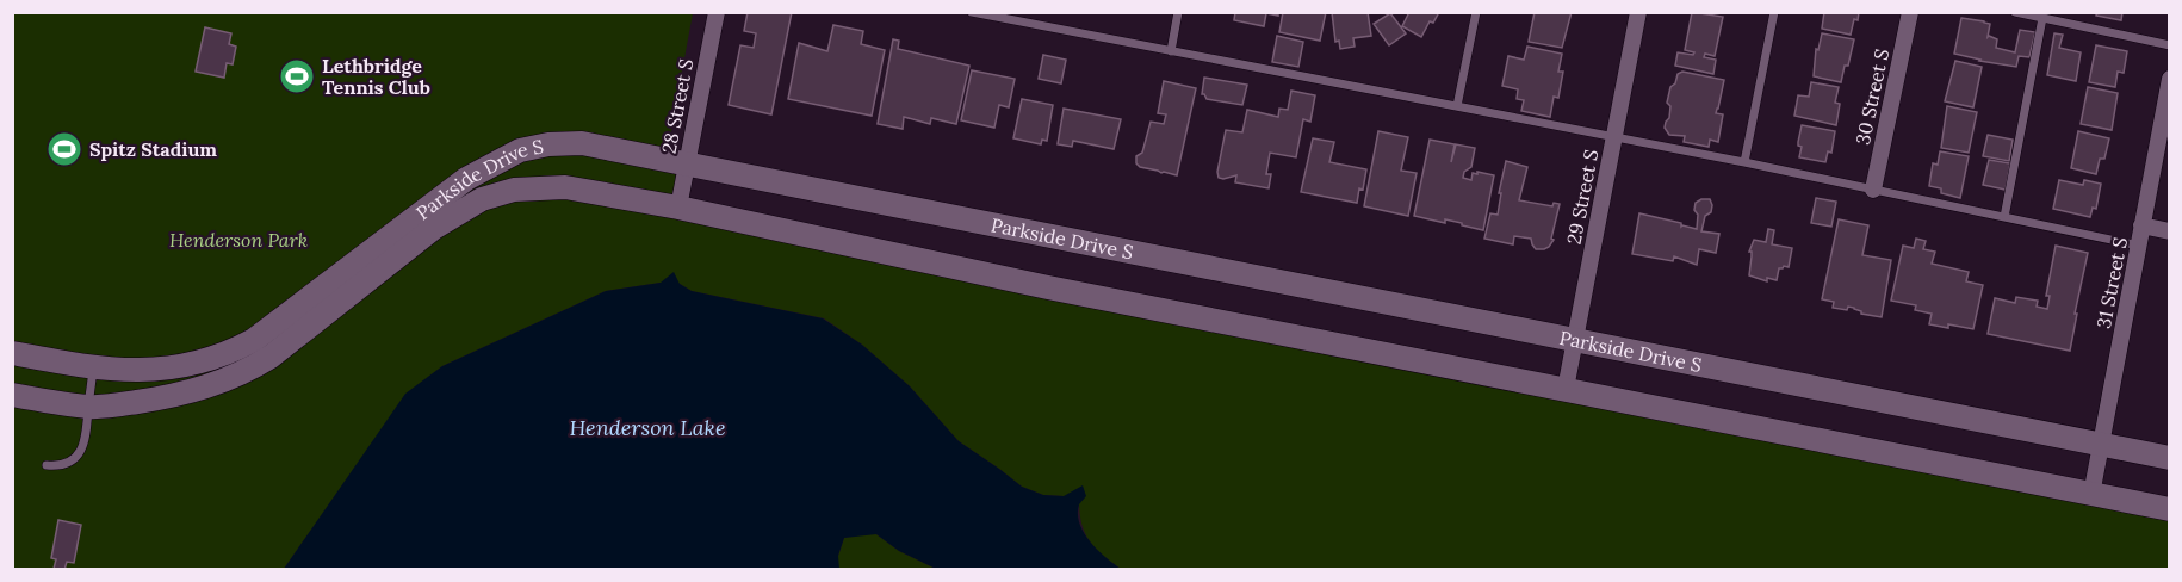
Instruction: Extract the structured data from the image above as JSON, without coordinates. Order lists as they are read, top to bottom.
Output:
{
  "streets": {
    "street": [
      "30 Street S",
      "28 Street S",
      "Parkside Drive S",
      "29 Street S",
      "31 Street S"
    ]
  },
  "crossings": [
    ["28 Street S", "Parkside Drive S"],
    ["Parkside Drive S", "29 Street S"],
    ["Parkside Drive S", "31 Street S"]
  ],
  "water": ["Henderson Lake"],
  "parks": ["Henderson Park"],
  "places": {
    "sports": ["Lethbridge Tennis Club", "Spitz Stadium"]
  }
}
